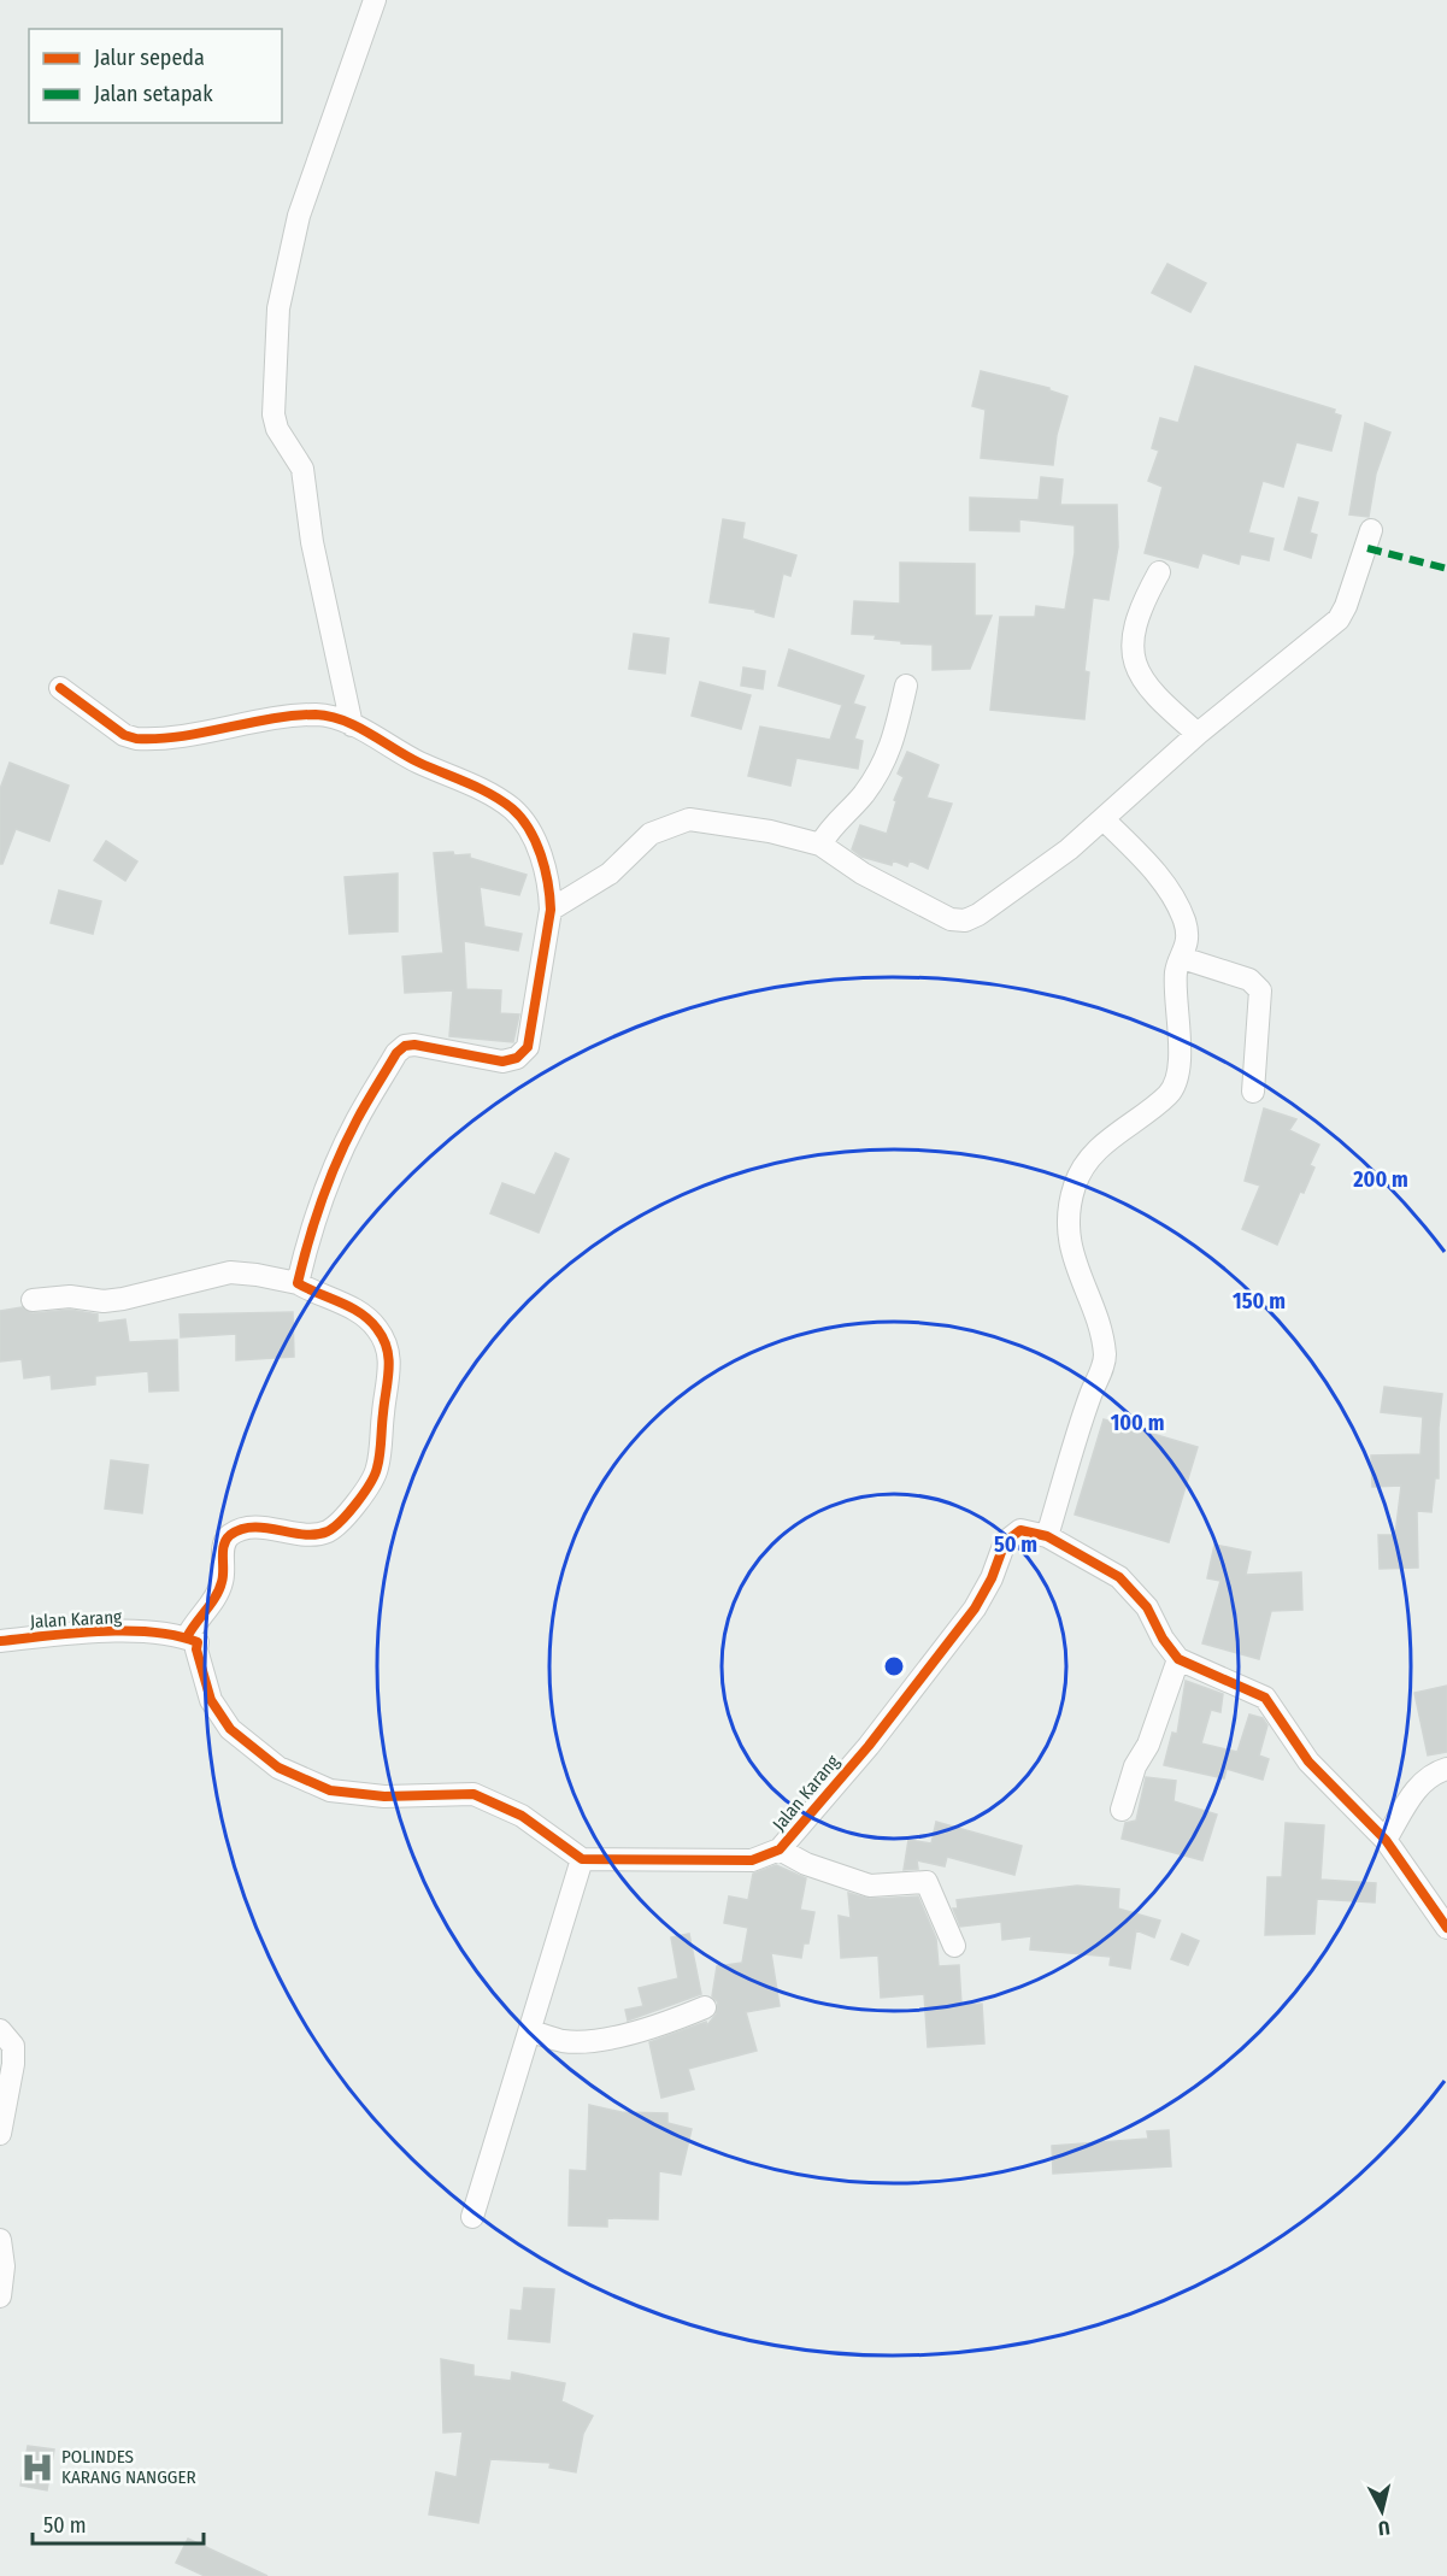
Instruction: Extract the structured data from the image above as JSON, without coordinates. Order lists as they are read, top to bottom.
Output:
{
  "streets": {
    "street": ["Jalan Karang"]
  },
  "places": {
    "hospital": ["POLINDES KARANG NANGGER"]
  },
  "legend": ["Jalur sepeda", "Jalan setapak"],
  "scale_bar": "50 m",
  "north": "bottom",
  "rings": [
    "200 m",
    "150 m",
    "100 m",
    "50 m"
  ]
}
